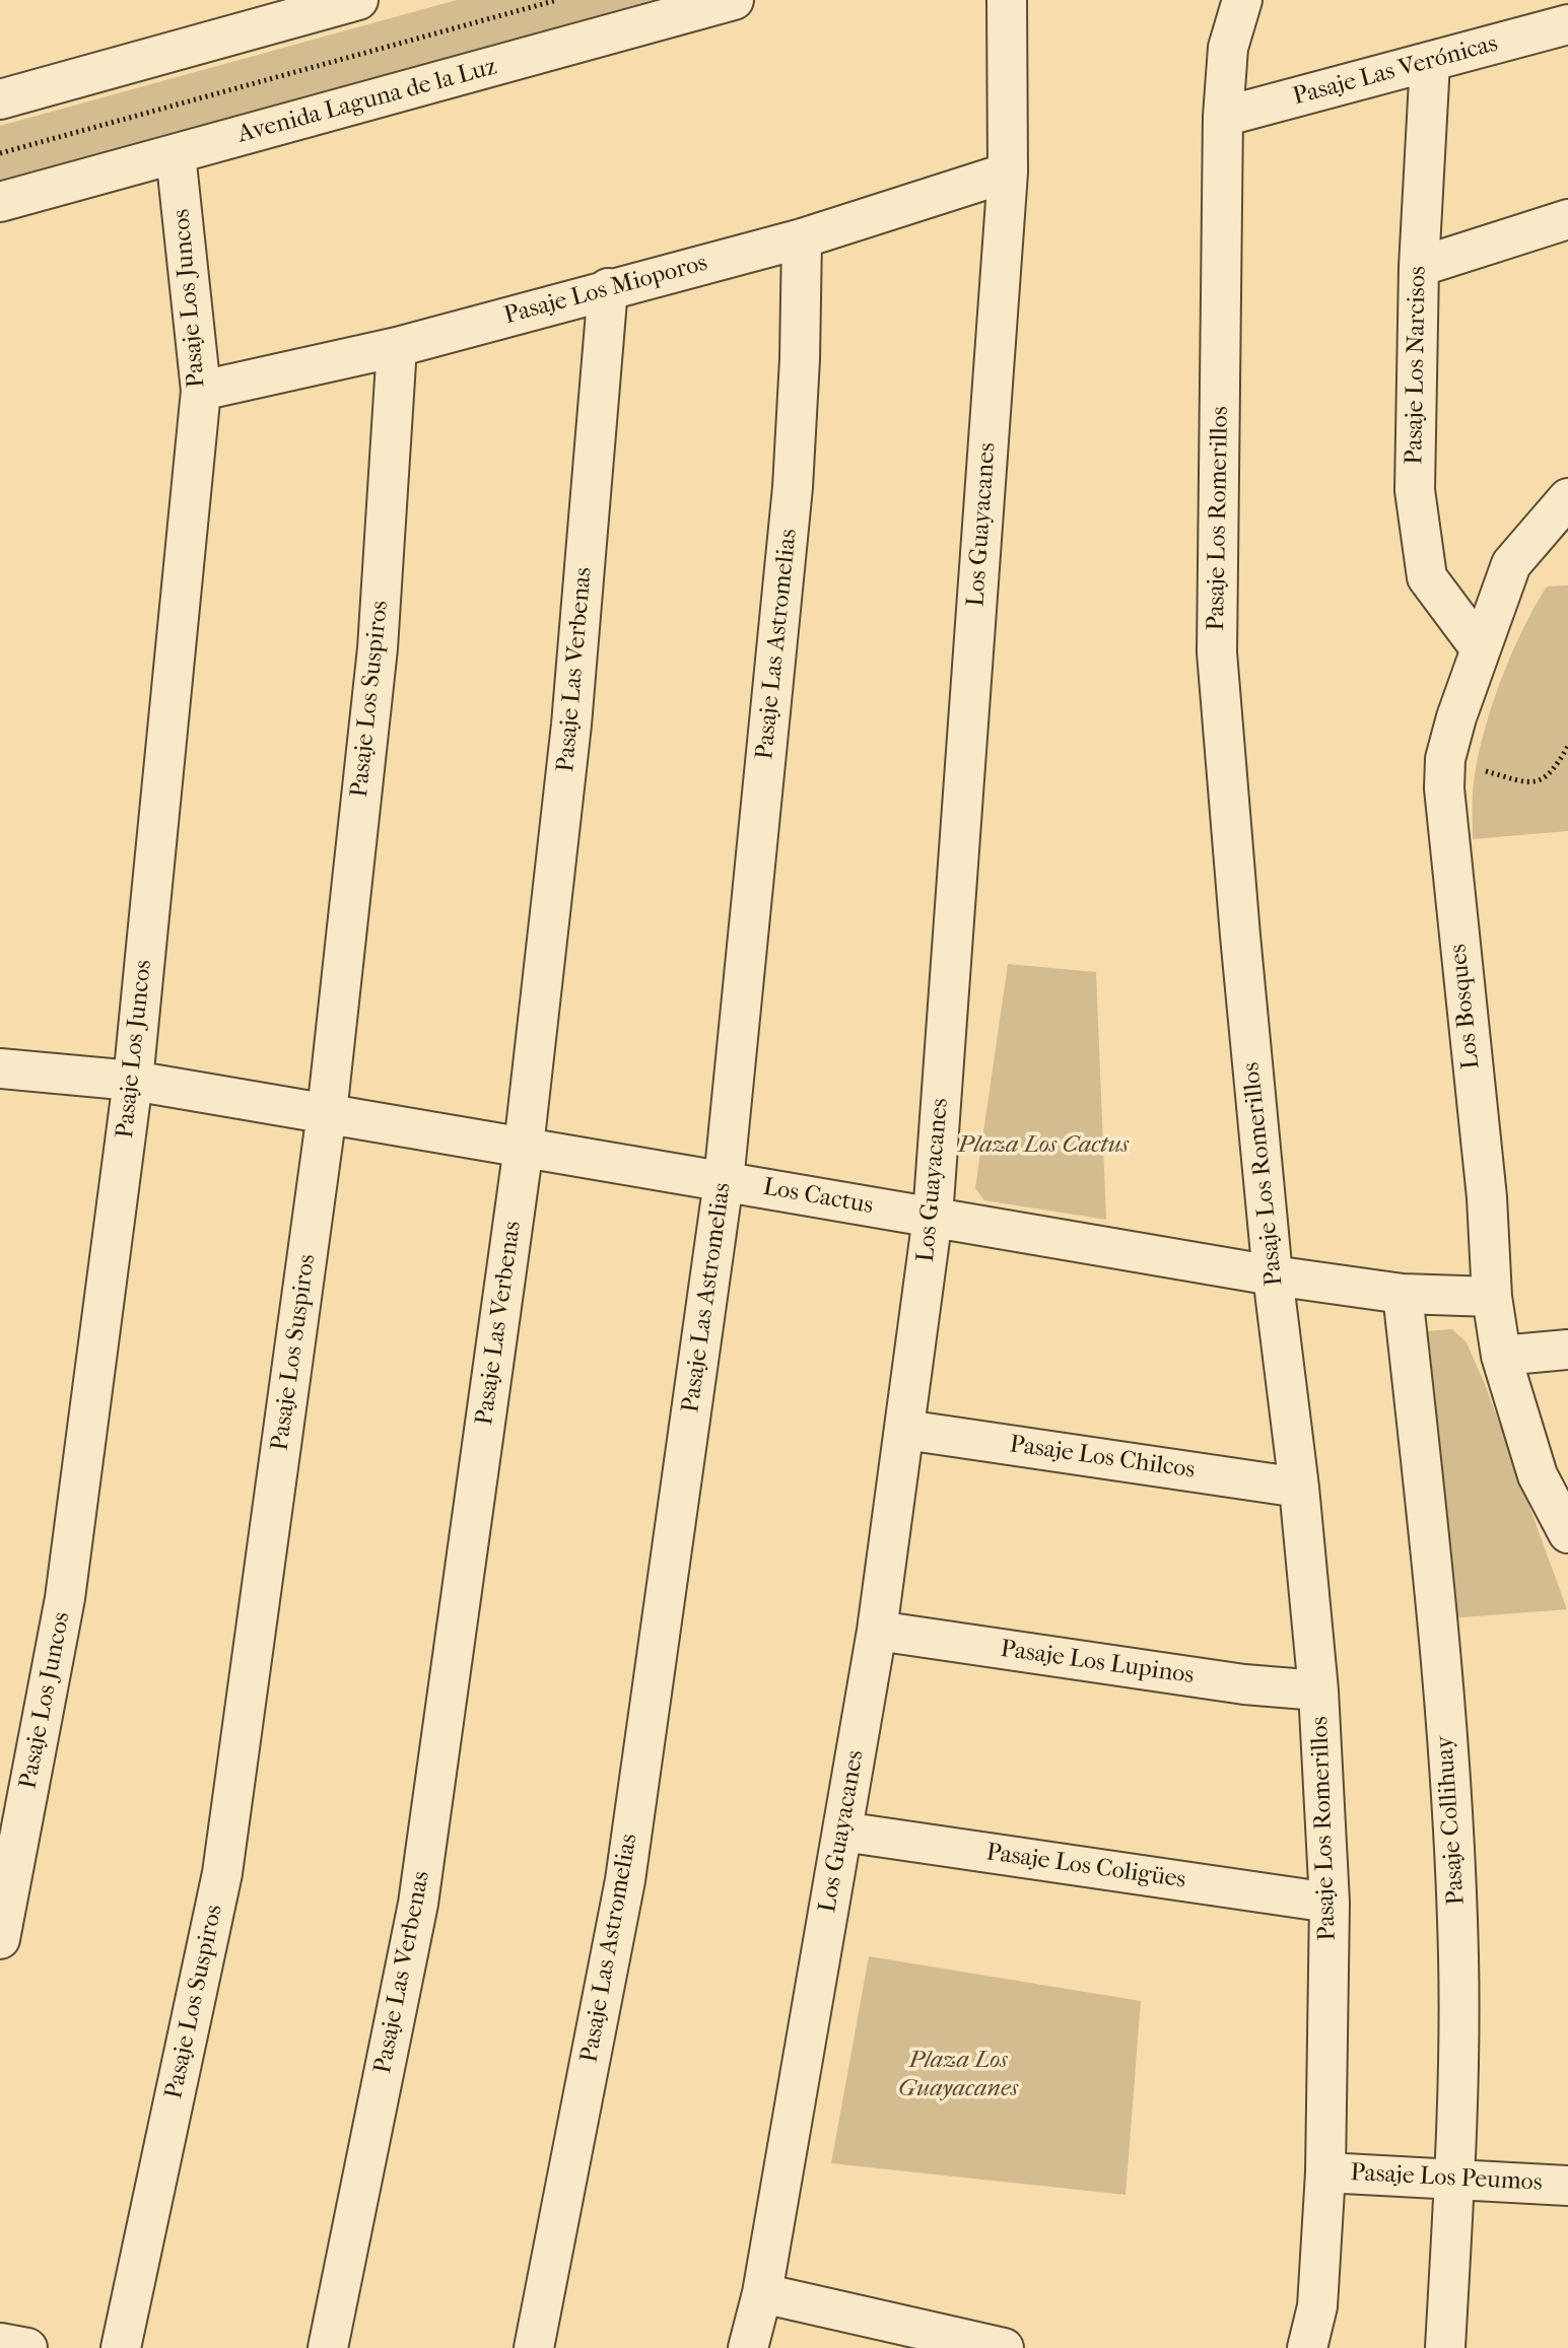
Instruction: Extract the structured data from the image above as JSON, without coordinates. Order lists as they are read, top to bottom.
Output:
{
  "streets": {
    "street": [
      "Pasaje Las Verónicas",
      "Avenida Laguna de la Luz",
      "Pasaje Los Mioporos",
      "Pasaje Los Juncos",
      "Pasaje Los Narcisos",
      "Pasaje Los Romerillos",
      "Los Guayacanes",
      "Pasaje Las Astromelias",
      "Pasaje Las Verbenas",
      "Pasaje Los Suspiros",
      "Los Bosques",
      "Los Cactus",
      "Pasaje Los Chilcos",
      "Pasaje Los Lupinos",
      "Pasaje Collihuay",
      "Pasaje Los Coligües",
      "Pasaje Los Peumos"
    ]
  },
  "crossings": [
    ["Pasaje Las Verónicas", "Pasaje Los Narcisos"],
    ["Pasaje Las Verónicas", "Pasaje Los Romerillos"],
    ["Avenida Laguna de la Luz", "Pasaje Los Juncos"],
    ["Pasaje Los Mioporos", "Pasaje Los Juncos"],
    ["Pasaje Los Mioporos", "Los Guayacanes"],
    ["Pasaje Los Mioporos", "Pasaje Las Astromelias"],
    ["Pasaje Los Mioporos", "Pasaje Las Verbenas"],
    ["Pasaje Los Mioporos", "Pasaje Los Suspiros"],
    ["Pasaje Los Juncos", "Los Cactus"],
    ["Pasaje Los Narcisos", "Los Bosques"],
    ["Pasaje Los Romerillos", "Los Cactus"],
    ["Pasaje Los Romerillos", "Pasaje Los Chilcos"],
    ["Pasaje Los Romerillos", "Pasaje Los Lupinos"],
    ["Pasaje Los Romerillos", "Pasaje Los Coligües"],
    ["Pasaje Los Romerillos", "Pasaje Los Peumos"],
    ["Los Guayacanes", "Los Cactus"],
    ["Los Guayacanes", "Pasaje Los Chilcos"],
    ["Los Guayacanes", "Pasaje Los Lupinos"],
    ["Los Guayacanes", "Pasaje Los Coligües"],
    ["Pasaje Las Astromelias", "Los Cactus"],
    ["Pasaje Las Verbenas", "Los Cactus"],
    ["Pasaje Los Suspiros", "Los Cactus"],
    ["Los Bosques", "Los Cactus"],
    ["Los Cactus", "Pasaje Collihuay"],
    ["Pasaje Collihuay", "Pasaje Los Peumos"]
  ],
  "parks": ["Plaza Los Cactus", "Plaza Los Guayacanes"]
}
